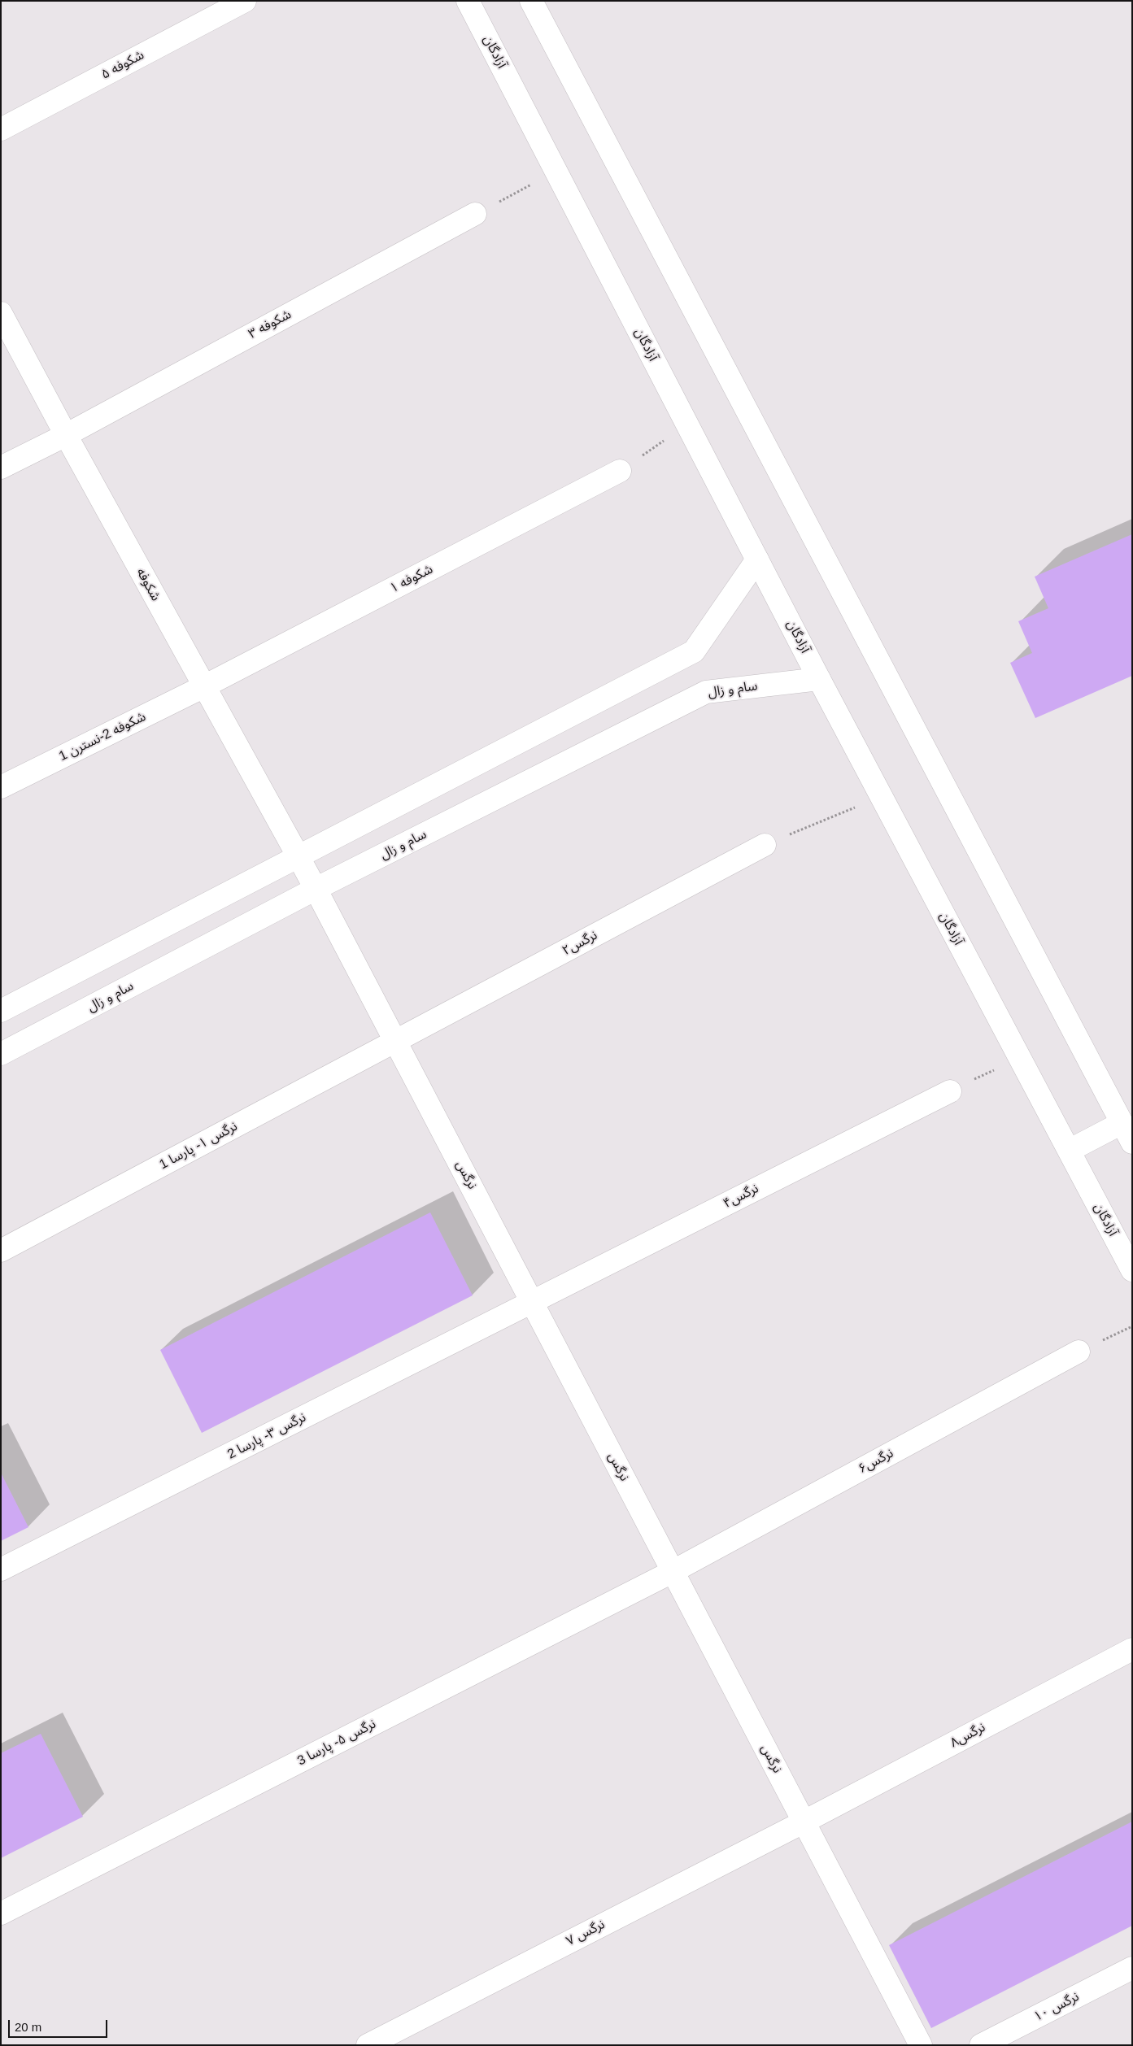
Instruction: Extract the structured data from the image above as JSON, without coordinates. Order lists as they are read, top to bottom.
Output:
{
  "streets": {
    "street": [
      "آزادگان",
      "شکوفه ۵",
      "شکوفه ۳",
      "شکوفه ۱",
      "شکوفه",
      "سام و زال",
      "شکوفه 2-نسترن 1",
      "نرگس۲",
      "نرگس ۱- پارسا 1",
      "نرگس",
      "نرگس۴",
      "نرگس ۳- پارسا 2",
      "نرگس۶",
      "نرگس۸",
      "نرگس ۵- پارسا 3",
      "نرگس ۷",
      "نرگس ۱۰"
    ]
  },
  "crossings": [
    ["آزادگان", "سام و زال"],
    ["شکوفه ۳", "شکوفه"],
    ["شکوفه ۱", "شکوفه"],
    ["شکوفه ۱", "شکوفه 2-نسترن 1"],
    ["شکوفه", "سام و زال"],
    ["شکوفه", "شکوفه 2-نسترن 1"],
    ["شکوفه", "نرگس"],
    ["سام و زال", "نرگس"],
    ["نرگس۲", "نرگس ۱- پارسا 1"],
    ["نرگس۲", "نرگس"],
    ["نرگس ۱- پارسا 1", "نرگس"],
    ["نرگس", "نرگس۴"],
    ["نرگس", "نرگس ۳- پارسا 2"],
    ["نرگس", "نرگس۶"],
    ["نرگس", "نرگس۸"],
    ["نرگس", "نرگس ۵- پارسا 3"],
    ["نرگس", "نرگس ۷"],
    ["نرگس۴", "نرگس ۳- پارسا 2"],
    ["نرگس۶", "نرگس ۵- پارسا 3"],
    ["نرگس۸", "نرگس ۷"]
  ],
  "scale_bar": "20 m"
}
